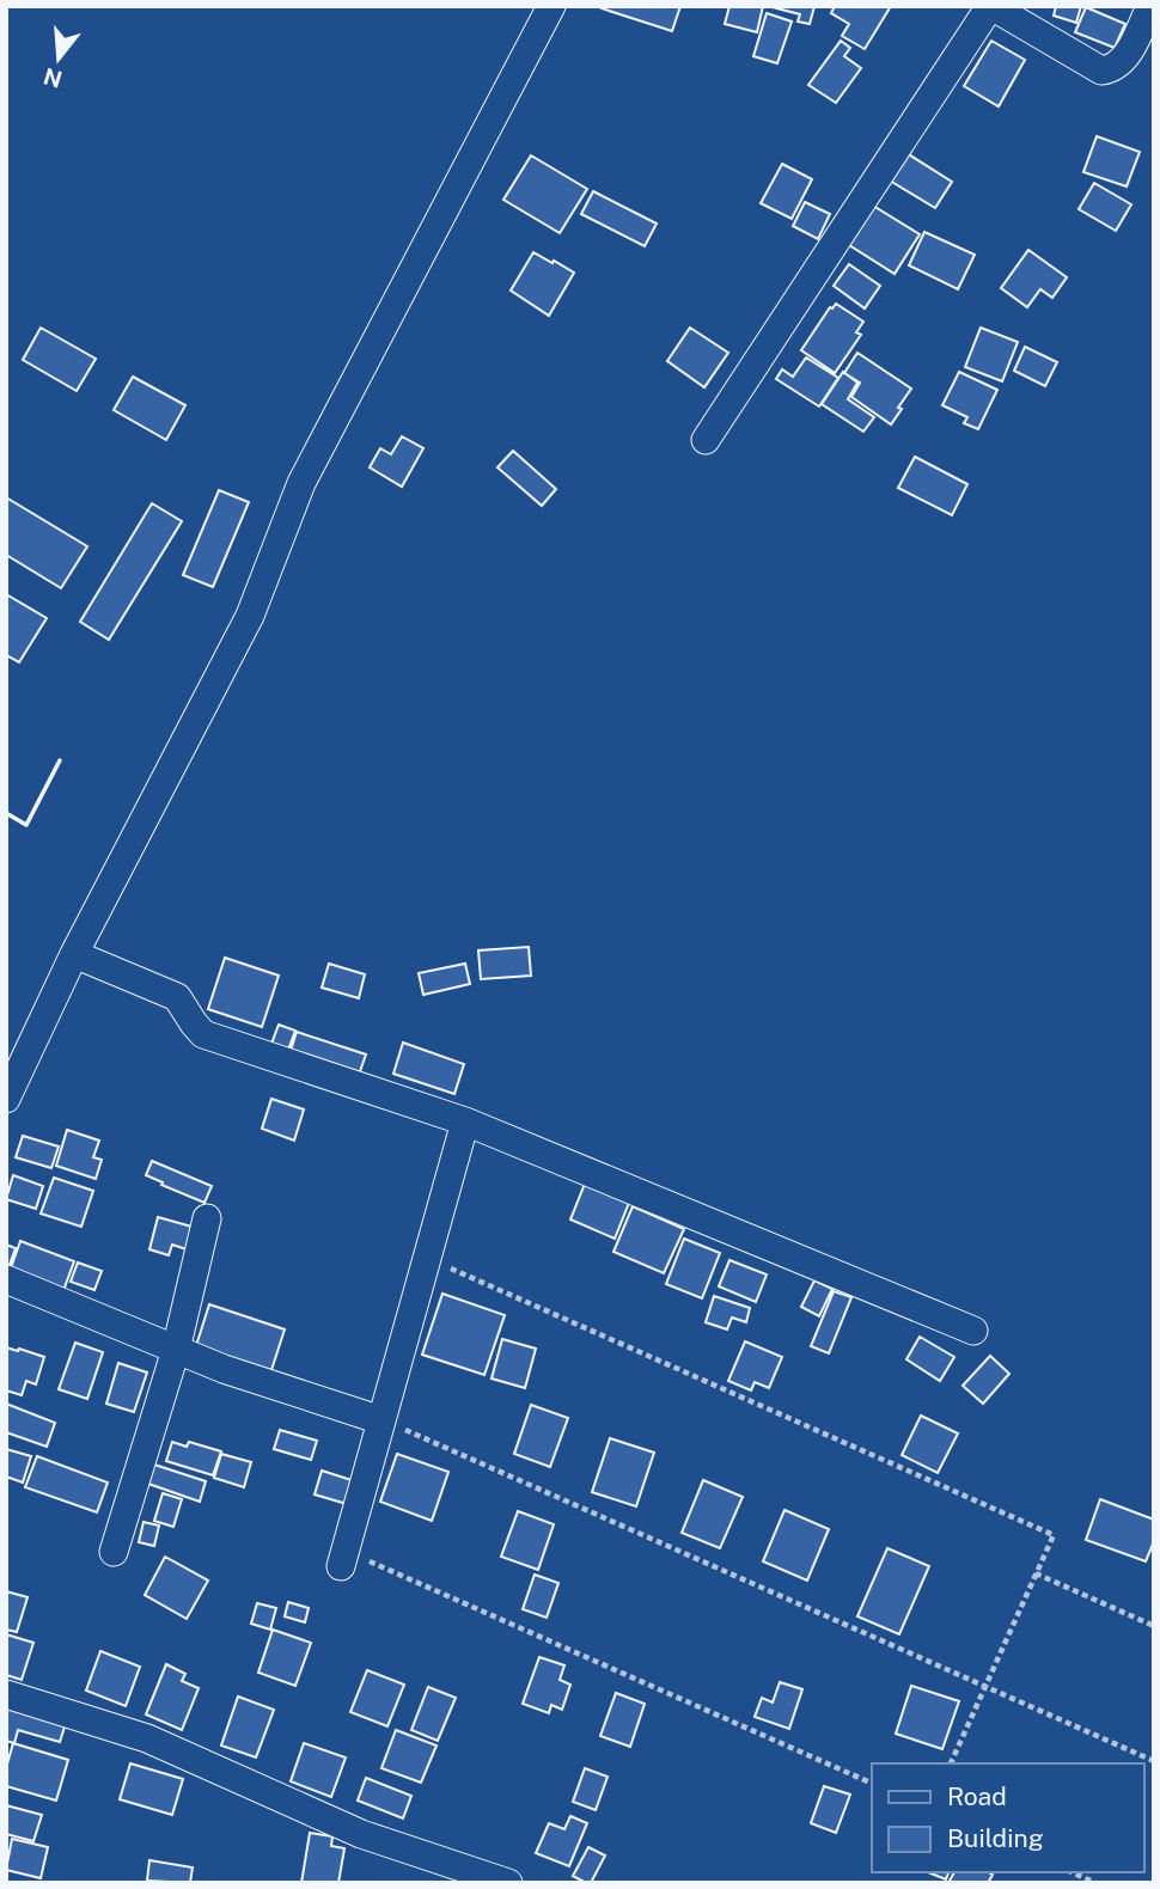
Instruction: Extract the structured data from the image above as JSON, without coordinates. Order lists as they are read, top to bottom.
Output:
{
  "legend": ["Road", "Building"],
  "north": "bottom"
}
